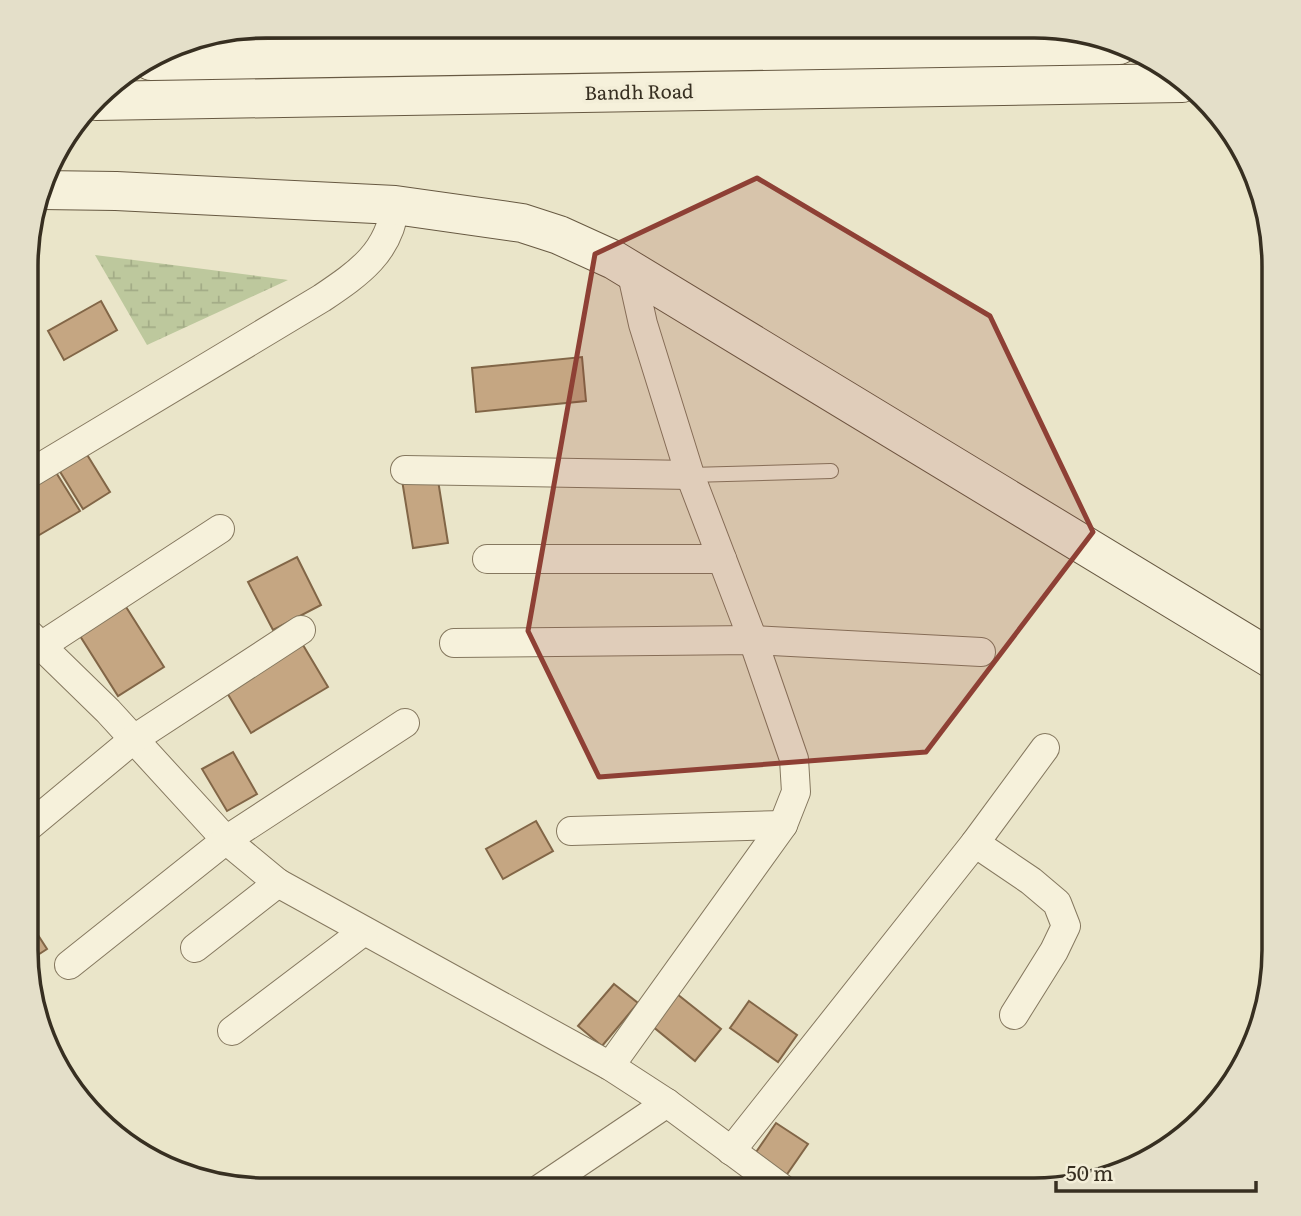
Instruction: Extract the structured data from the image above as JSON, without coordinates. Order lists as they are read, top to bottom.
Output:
{
  "streets": {
    "main road": ["Bandh Road"]
  },
  "scale_bar": "50 m"
}
